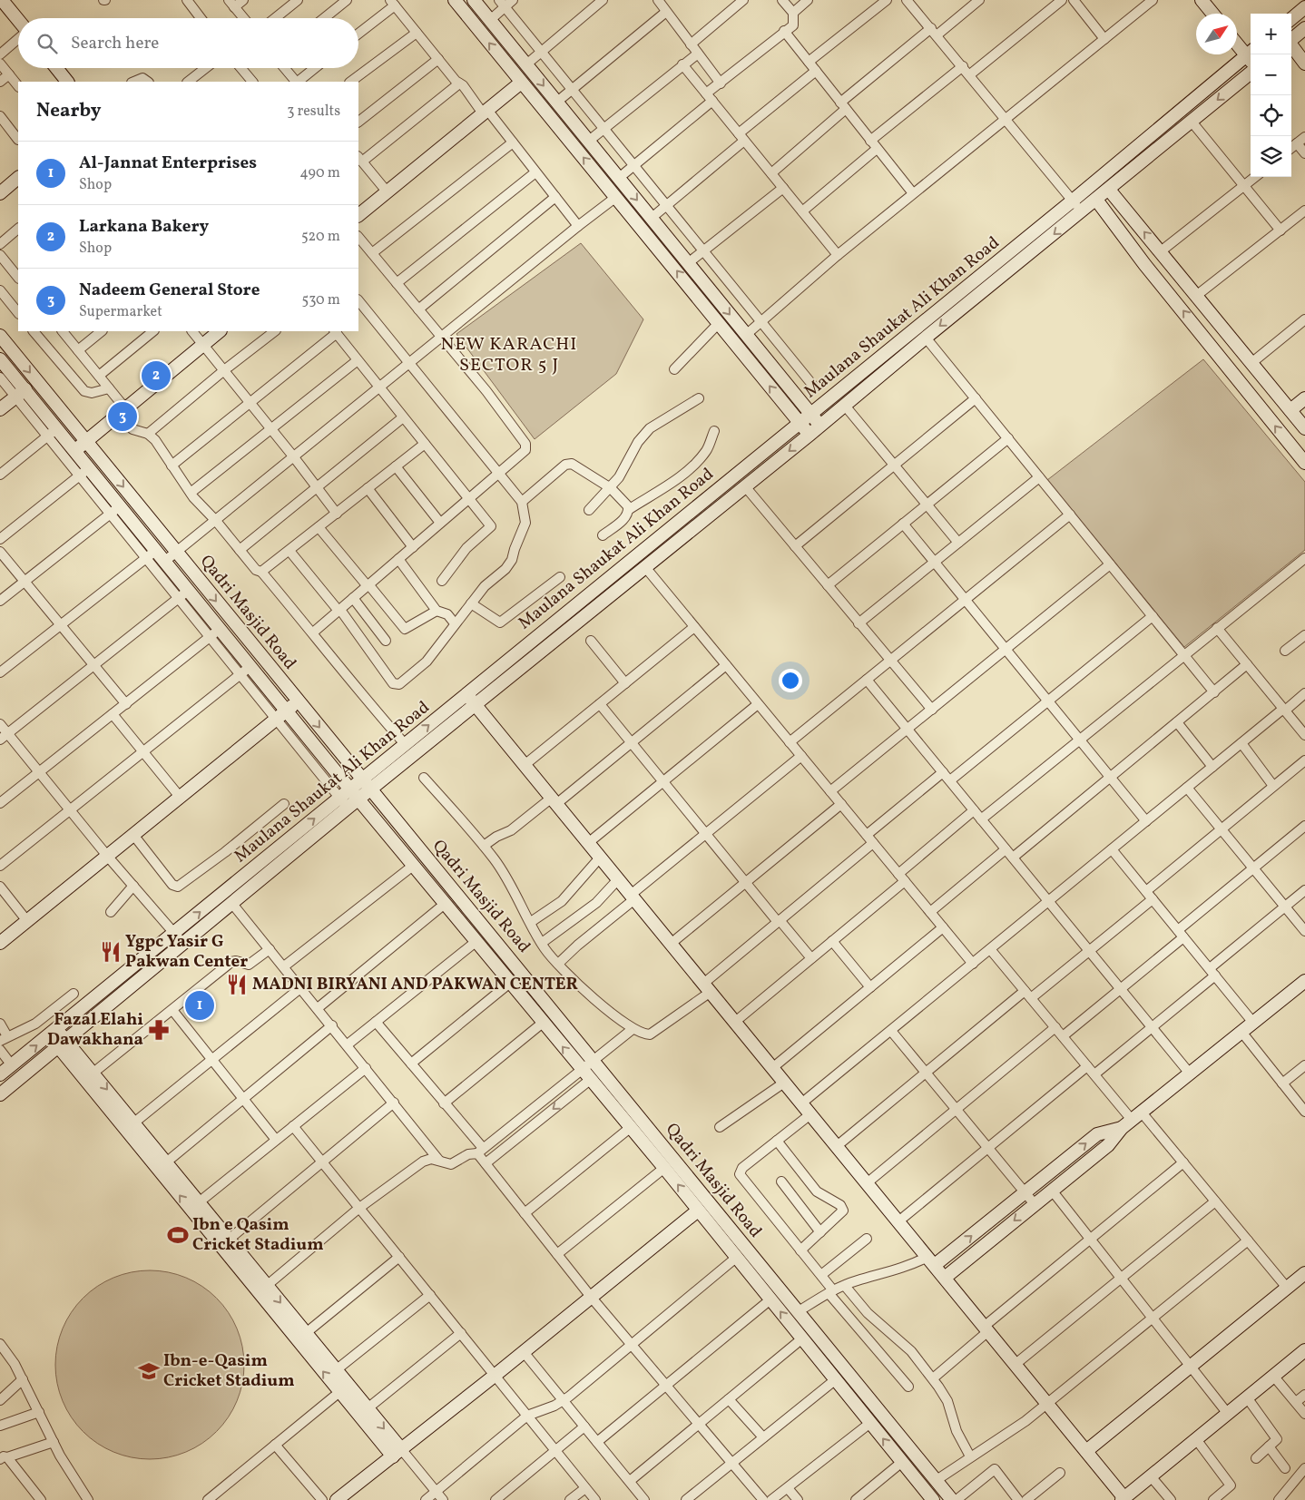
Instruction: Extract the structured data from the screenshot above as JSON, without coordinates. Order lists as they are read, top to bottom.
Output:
{
  "streets": {
    "street": ["Maulana Shaukat Ali Khan Road", "Qadri Masjid Road"]
  },
  "crossings": [
    ["Maulana Shaukat Ali Khan Road", "Qadri Masjid Road"]
  ],
  "districts": ["NEW KARACHI SECTOR 5 J"],
  "places": {
    "restaurant": ["Ygpc Yasir G Pakwan Center", "MADNI BIRYANI AND PAKWAN CENTER"],
    "pharmacy": ["Fazal Elahi Dawakhana"],
    "sports": ["Ibn e Qasim Cricket Stadium"],
    "school or university": ["Ibn-e-Qasim Cricket Stadium"]
  },
  "north": "top right",
  "page": {
    "map_buttons": ["+", "−"],
    "search": "Search here",
    "heading": ["Nearby", "3 results"],
    "list": [
      {
        "mark": "1",
        "name": "Al-Jannat Enterprises",
        "note": "Shop",
        "value": "490 m"
      },
      {
        "mark": "2",
        "name": "Larkana Bakery",
        "note": "Shop",
        "value": "520 m"
      },
      {
        "mark": "3",
        "name": "Nadeem General Store",
        "note": "Supermarket",
        "value": "530 m"
      }
    ],
    "pins": ["2", "3", "1"]
  }
}
